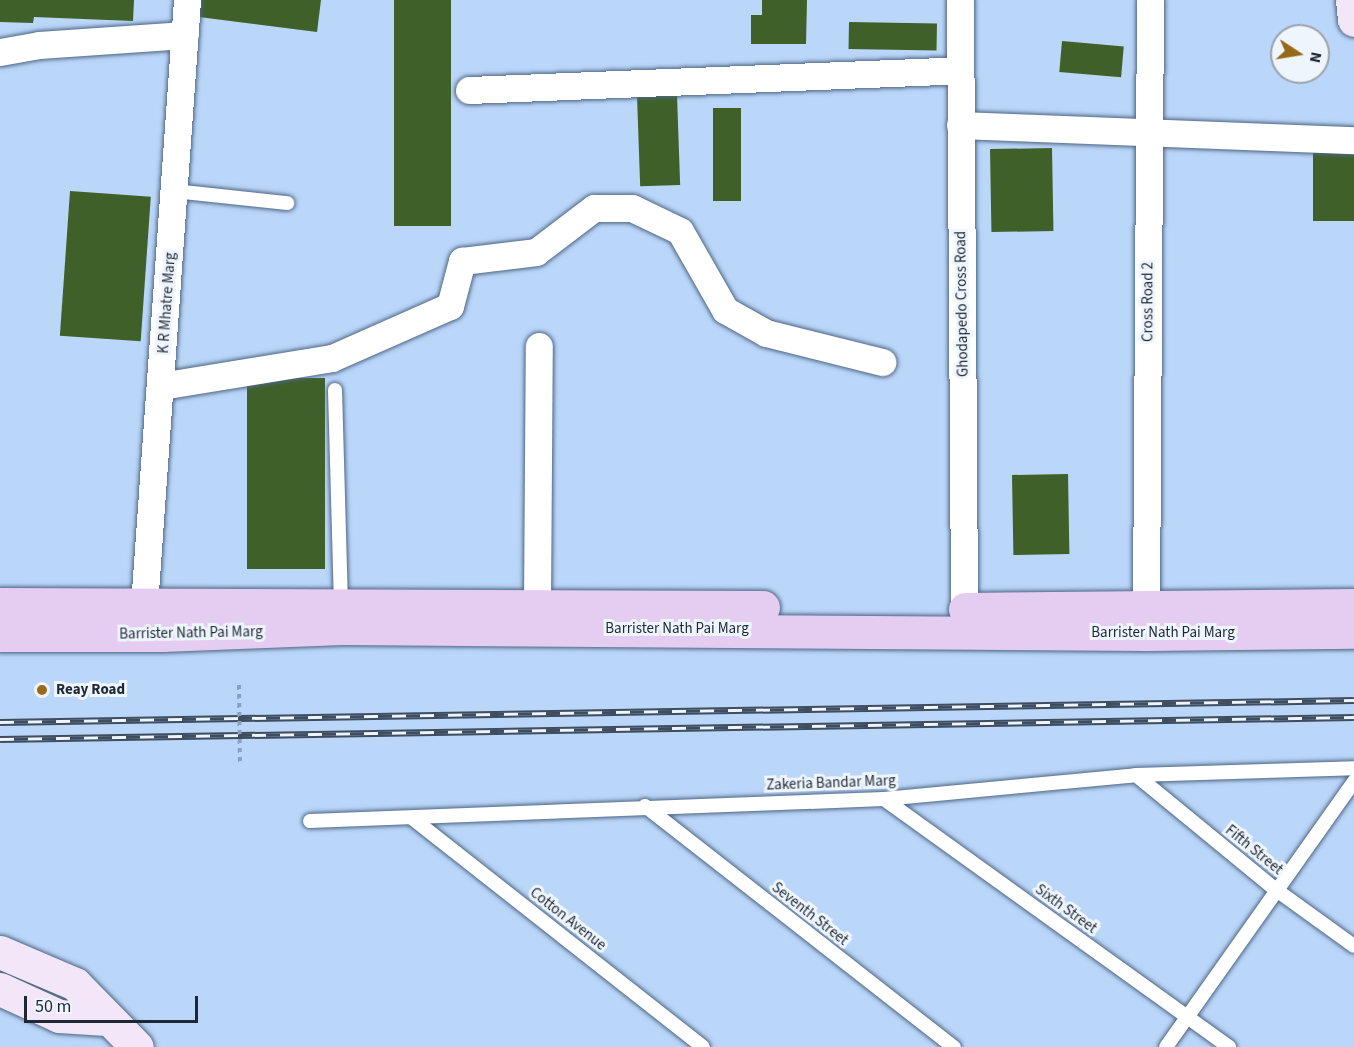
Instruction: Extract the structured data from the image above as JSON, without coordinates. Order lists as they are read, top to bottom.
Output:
{
  "streets": {
    "main road": ["Barrister Nath Pai Marg"],
    "street": ["Cross Road 2", "K R Mhatre Marg", "Ghodapedo Cross Road"],
    "lane": [
      "Zakeria Bandar Marg",
      "Fifth Street",
      "Sixth Street",
      "Seventh Street",
      "Cotton Avenue"
    ]
  },
  "crossings": [
    ["Cross Road 2", "Barrister Nath Pai Marg"],
    ["K R Mhatre Marg", "Barrister Nath Pai Marg"],
    ["Ghodapedo Cross Road", "Barrister Nath Pai Marg"],
    ["Zakeria Bandar Marg", "Fifth Street"],
    ["Zakeria Bandar Marg", "Sixth Street"],
    ["Zakeria Bandar Marg", "Seventh Street"],
    ["Zakeria Bandar Marg", "Cotton Avenue"]
  ],
  "places": ["Reay Road"],
  "scale_bar": "50 m",
  "north": "right"
}
